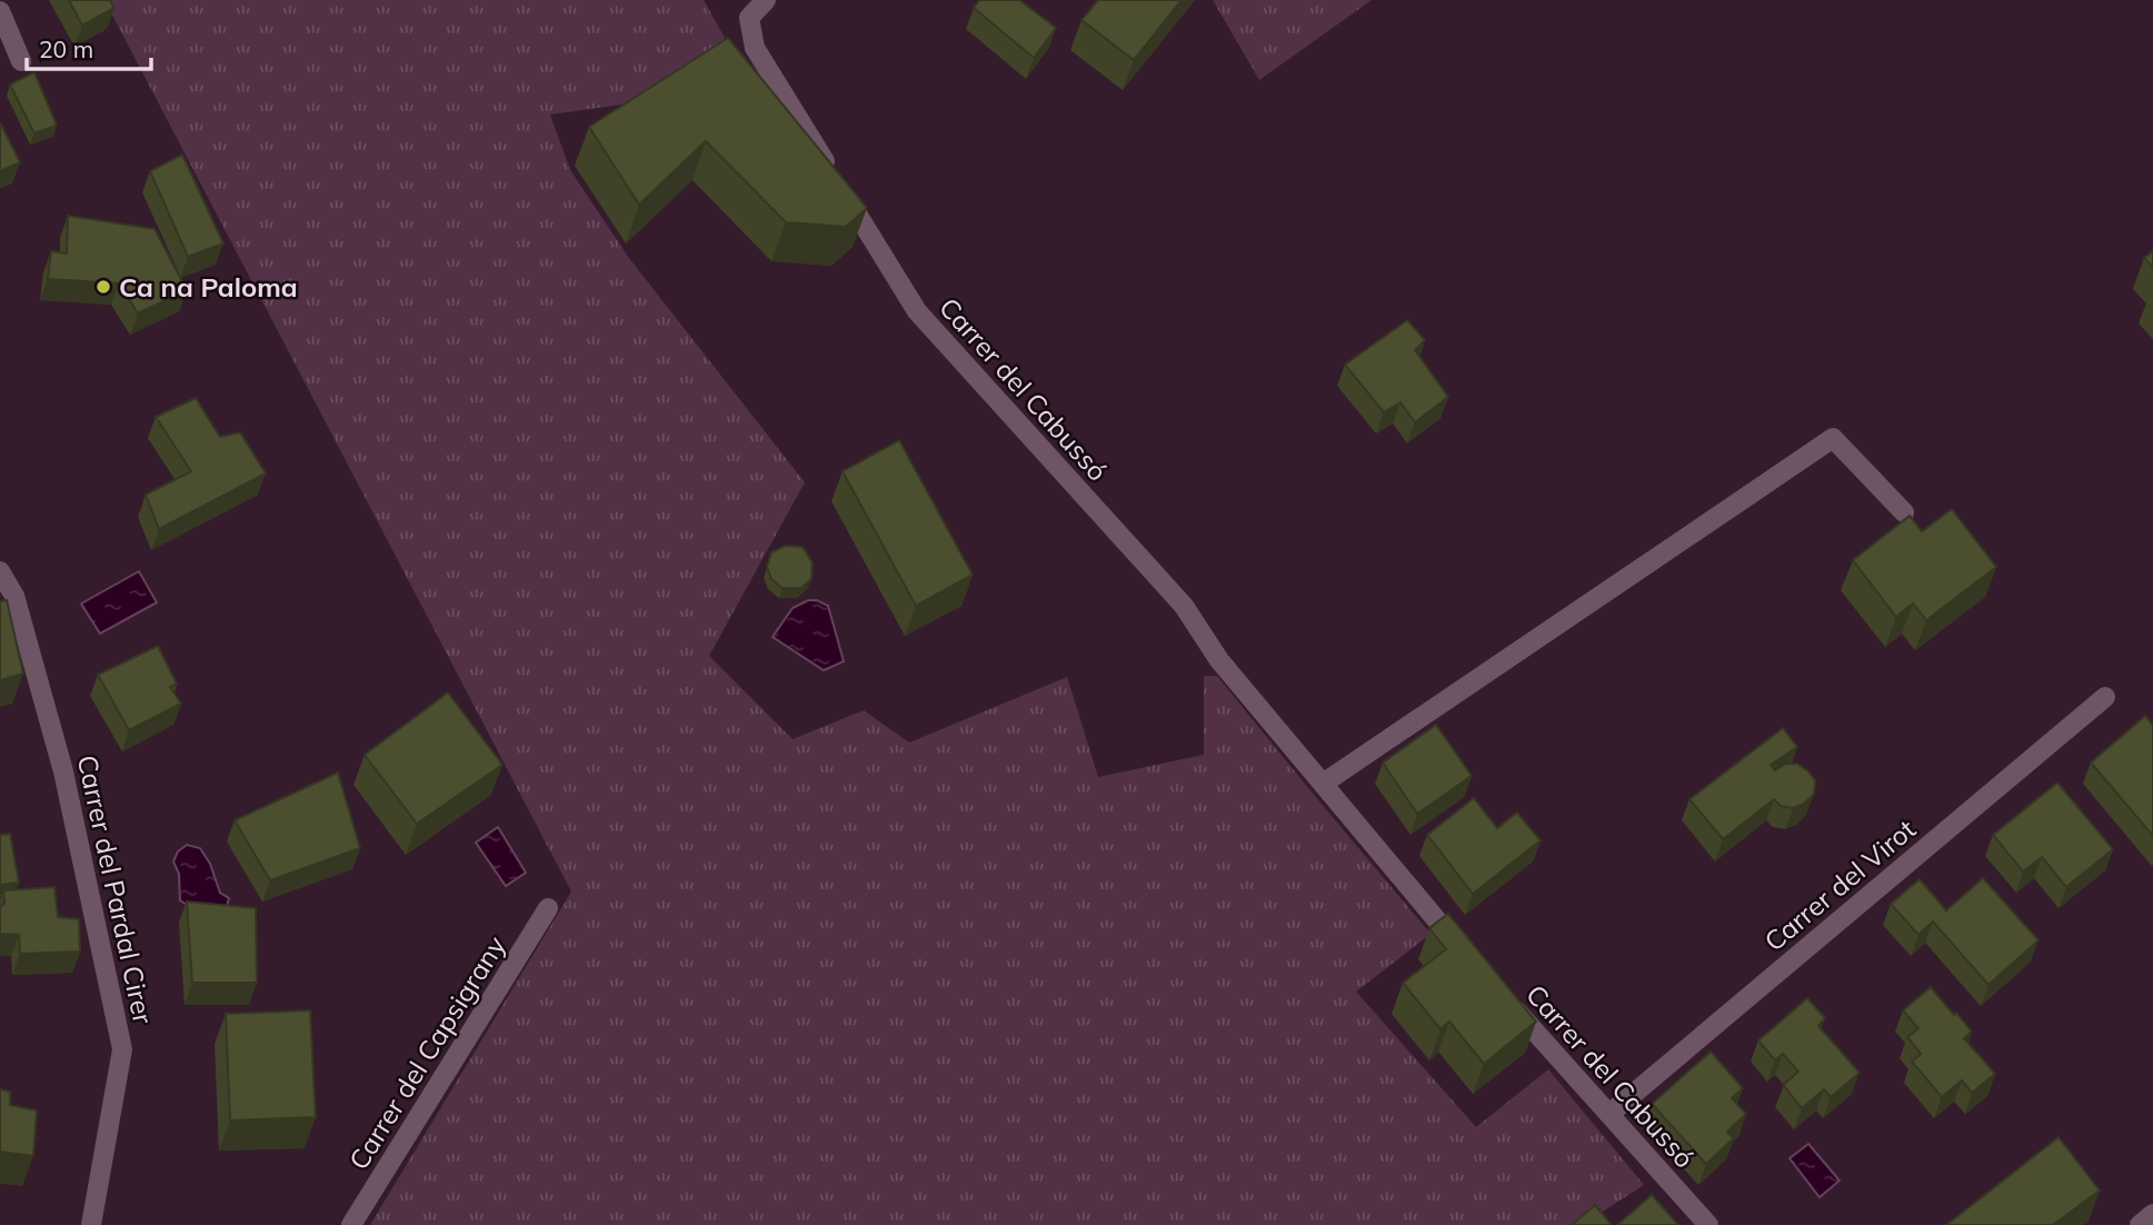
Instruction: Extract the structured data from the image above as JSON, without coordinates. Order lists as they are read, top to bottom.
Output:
{
  "streets": {
    "street": [
      "Carrer del Cabussó",
      "Carrer del Virot",
      "Carrer del Pardal Cirer",
      "Carrer del Capsigrany"
    ]
  },
  "crossings": [
    ["Carrer del Cabussó", "Carrer del Virot"]
  ],
  "places": ["Ca na Paloma"],
  "scale_bar": "20 m"
}
